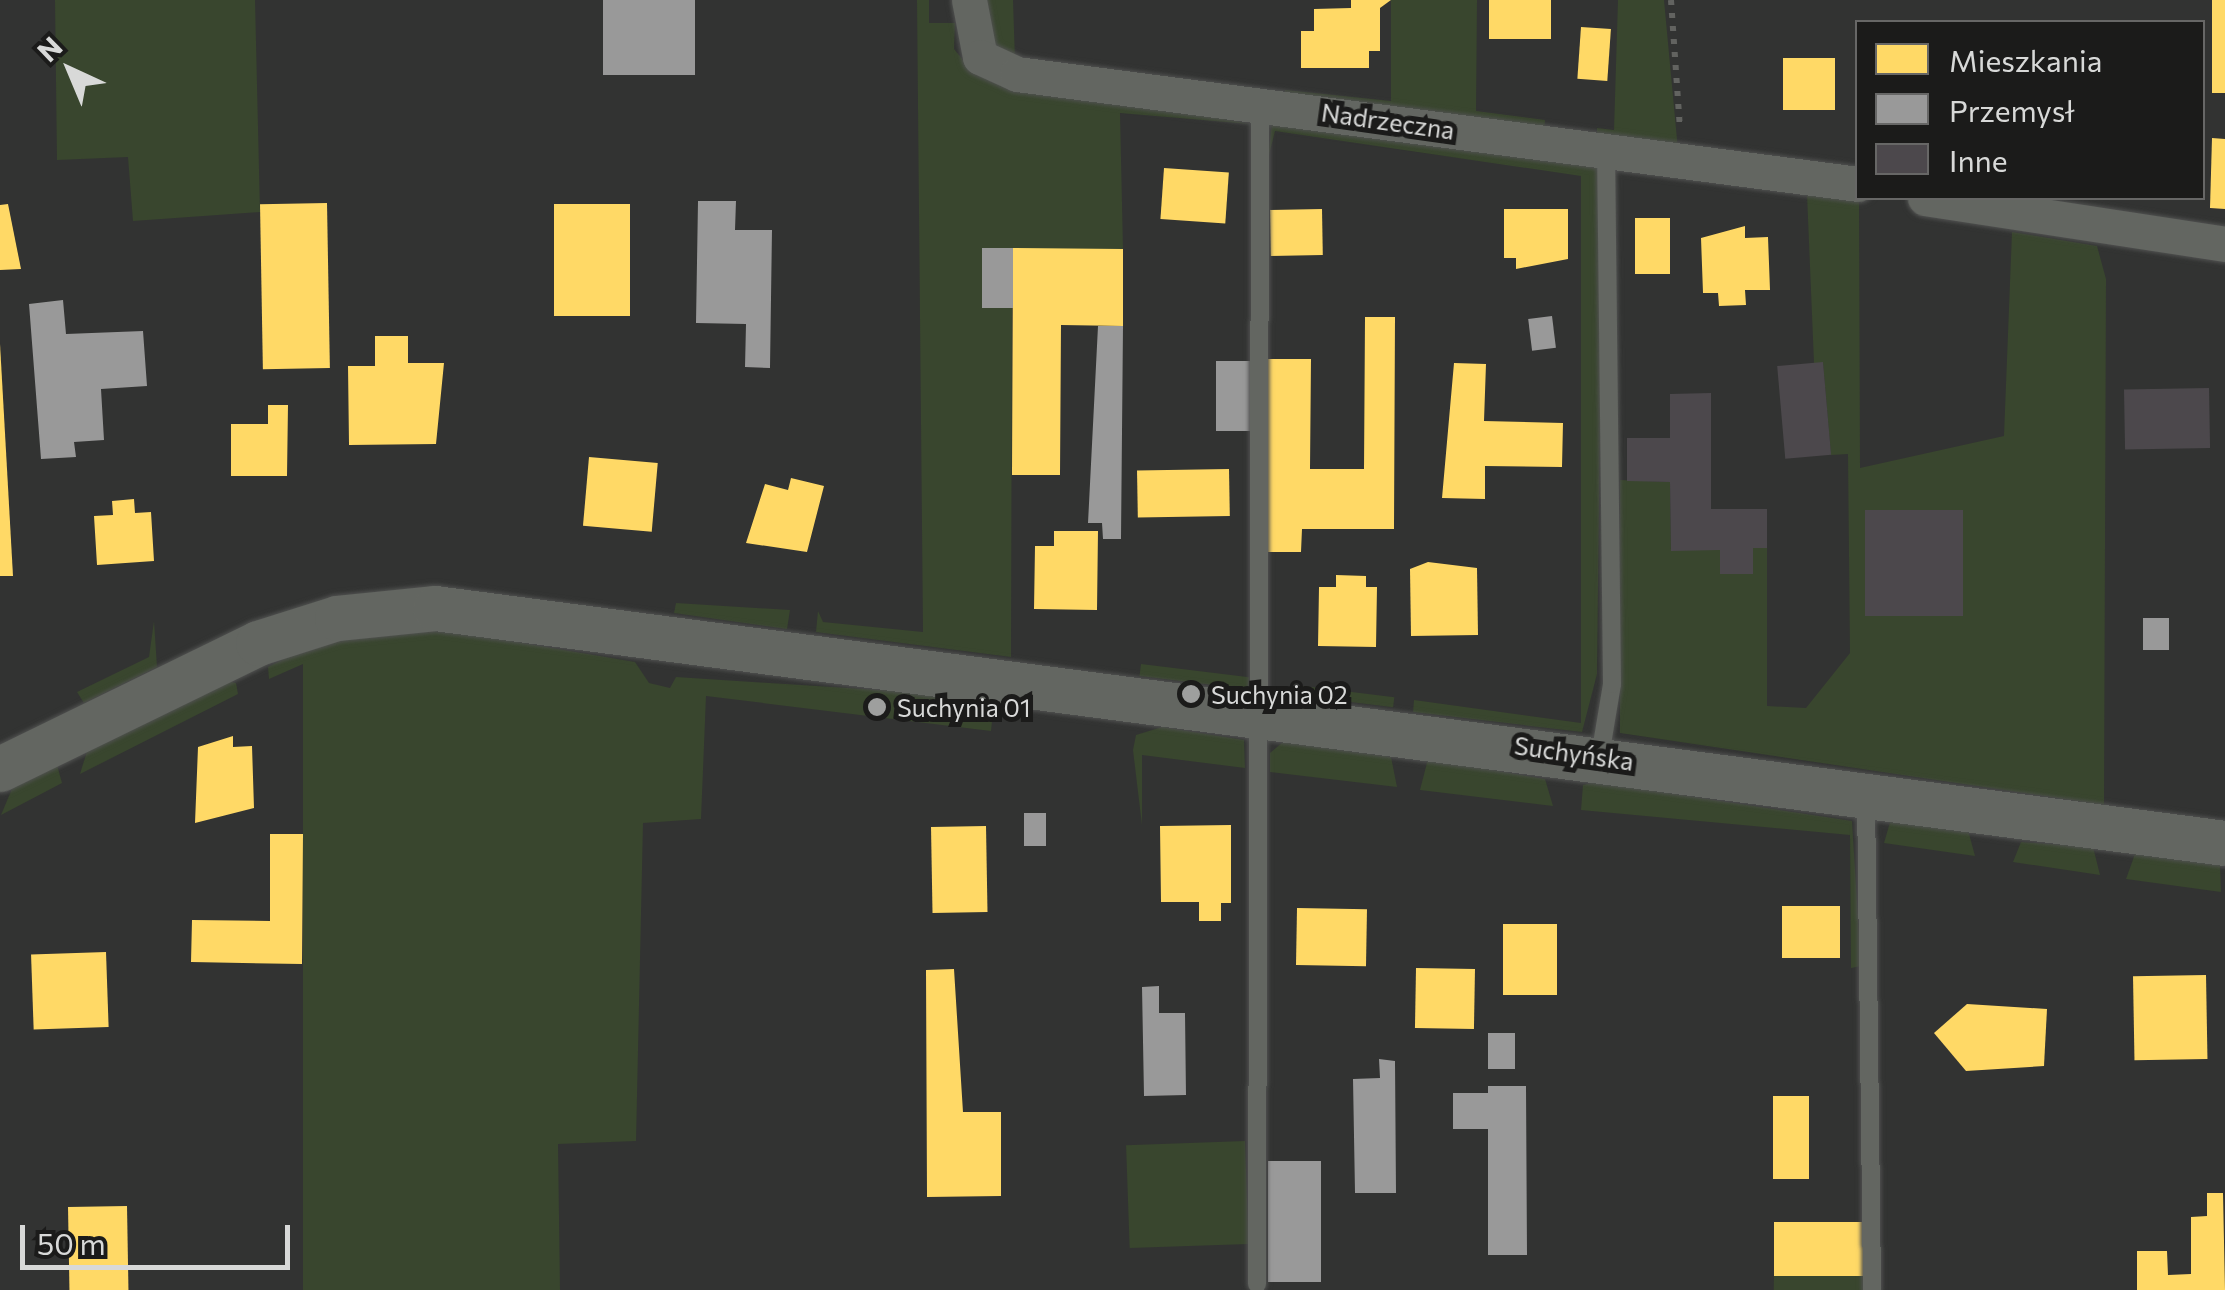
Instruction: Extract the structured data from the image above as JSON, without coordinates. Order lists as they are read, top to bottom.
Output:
{
  "streets": {
    "street": ["Nadrzeczna", "Suchyńska"]
  },
  "places": ["Suchynia 02", "Suchynia 01"],
  "legend": ["Mieszkania", "Przemysł", "Inne"],
  "scale_bar": "50 m",
  "north": "top left"
}
